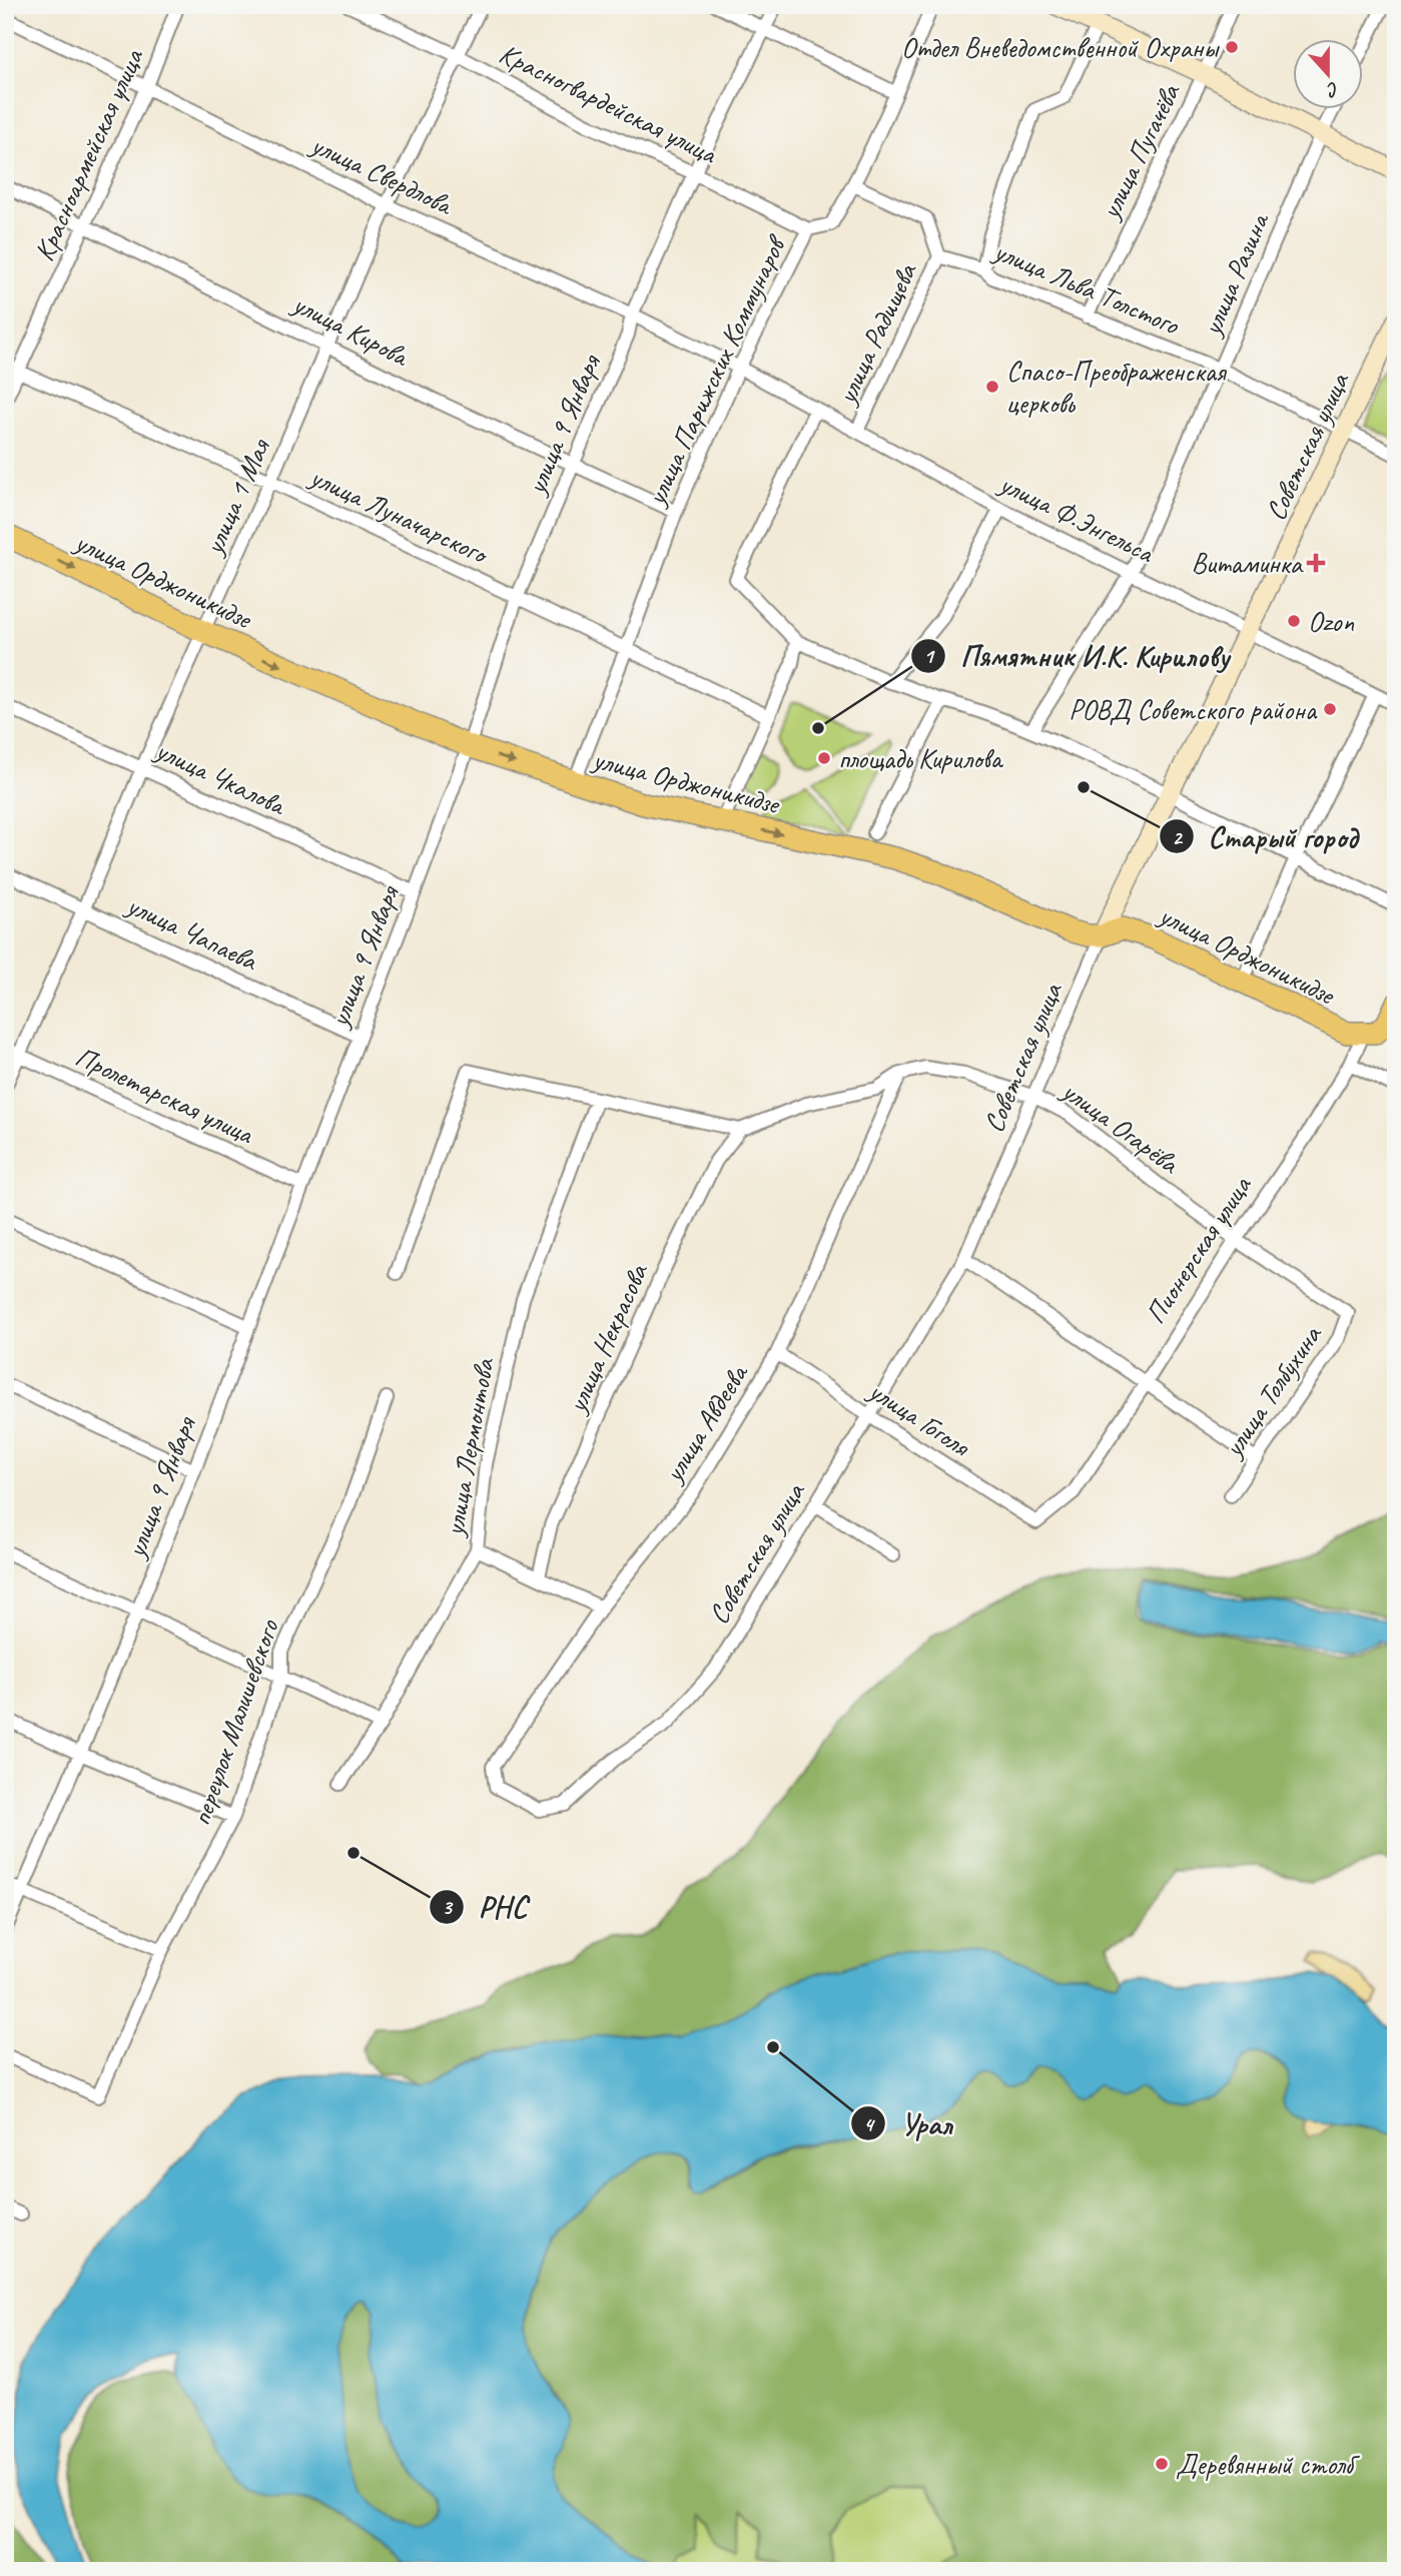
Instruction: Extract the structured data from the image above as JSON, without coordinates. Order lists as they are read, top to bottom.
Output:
{
  "streets": {
    "main road": ["улица Орджоникидзе"],
    "street": [
      "Красногвардейская улица",
      "улица Пугачёва",
      "Красноармейская улица",
      "улица Свердлова",
      "улица Разина",
      "улица Льва Толстого",
      "улица Кирова",
      "улица Радищева",
      "улица Парижских Коммунаров",
      "улица 9 Января",
      "Советская улица",
      "улица 1 Мая",
      "улица Луначарского",
      "улица Ф.Энгельса",
      "улица Чкалова",
      "улица Чапаева",
      "Пролетарская улица",
      "улица Огарёва",
      "Пионерская улица",
      "улица Некрасова",
      "улица Толбухина",
      "улица Гоголя",
      "улица Авдеева",
      "улица Лермонтова",
      "переулок Малишевского"
    ]
  },
  "crossings": [
    ["Красногвардейская улица", "улица Парижских Коммунаров"],
    ["Красногвардейская улица", "улица 9 Января"],
    ["Красногвардейская улица", "улица 1 Мая"],
    ["улица Пугачёва", "улица Льва Толстого"],
    ["Красноармейская улица", "улица Свердлова"],
    ["Красноармейская улица", "улица Кирова"],
    ["Красноармейская улица", "улица Луначарского"],
    ["улица Свердлова", "улица Парижских Коммунаров"],
    ["улица Свердлова", "улица 9 Января"],
    ["улица Свердлова", "улица 1 Мая"],
    ["улица Свердлова", "улица Ф.Энгельса"],
    ["улица Разина", "улица Льва Толстого"],
    ["улица Разина", "улица Ф.Энгельса"],
    ["улица Льва Толстого", "улица Радищева"],
    ["улица Льва Толстого", "Советская улица"],
    ["улица Кирова", "улица Парижских Коммунаров"],
    ["улица Кирова", "улица 9 Января"],
    ["улица Кирова", "улица 1 Мая"],
    ["улица Радищева", "улица Ф.Энгельса"],
    ["улица Парижских Коммунаров", "улица Луначарского"],
    ["улица Парижских Коммунаров", "улица Ф.Энгельса"],
    ["улица Парижских Коммунаров", "улица Орджоникидзе"],
    ["улица 9 Января", "улица Луначарского"],
    ["улица 9 Января", "улица Орджоникидзе"],
    ["улица 9 Января", "улица Чкалова"],
    ["улица 9 Января", "улица Чапаева"],
    ["улица 9 Января", "Пролетарская улица"],
    ["Советская улица", "улица Ф.Энгельса"],
    ["Советская улица", "улица Орджоникидзе"],
    ["Советская улица", "улица Огарёва"],
    ["Советская улица", "улица Гоголя"],
    ["Советская улица", "улица Авдеева"],
    ["улица 1 Мая", "улица Луначарского"],
    ["улица 1 Мая", "улица Орджоникидзе"],
    ["улица 1 Мая", "улица Чкалова"],
    ["улица 1 Мая", "улица Чапаева"],
    ["улица 1 Мая", "Пролетарская улица"],
    ["улица Орджоникидзе", "Пионерская улица"],
    ["улица Огарёва", "Пионерская улица"],
    ["улица Огарёва", "улица Некрасова"],
    ["улица Огарёва", "улица Толбухина"],
    ["улица Огарёва", "улица Авдеева"],
    ["Пионерская улица", "улица Гоголя"],
    ["улица Гоголя", "улица Авдеева"]
  ],
  "one_way": ["улица Орджоникидзе"],
  "places": {
    "other": [
      "Отдел Вневедомственной Охраны",
      "Спасо-Преображенская церковь",
      "Ozon",
      "РОВД Советского района",
      "Пямятник И.К. Кирилову",
      "площадь Кирилова",
      "Старый город",
      "РНС",
      "Урал",
      "Деревянный столб"
    ],
    "health": ["Витаминка"]
  },
  "north": "bottom"
}
